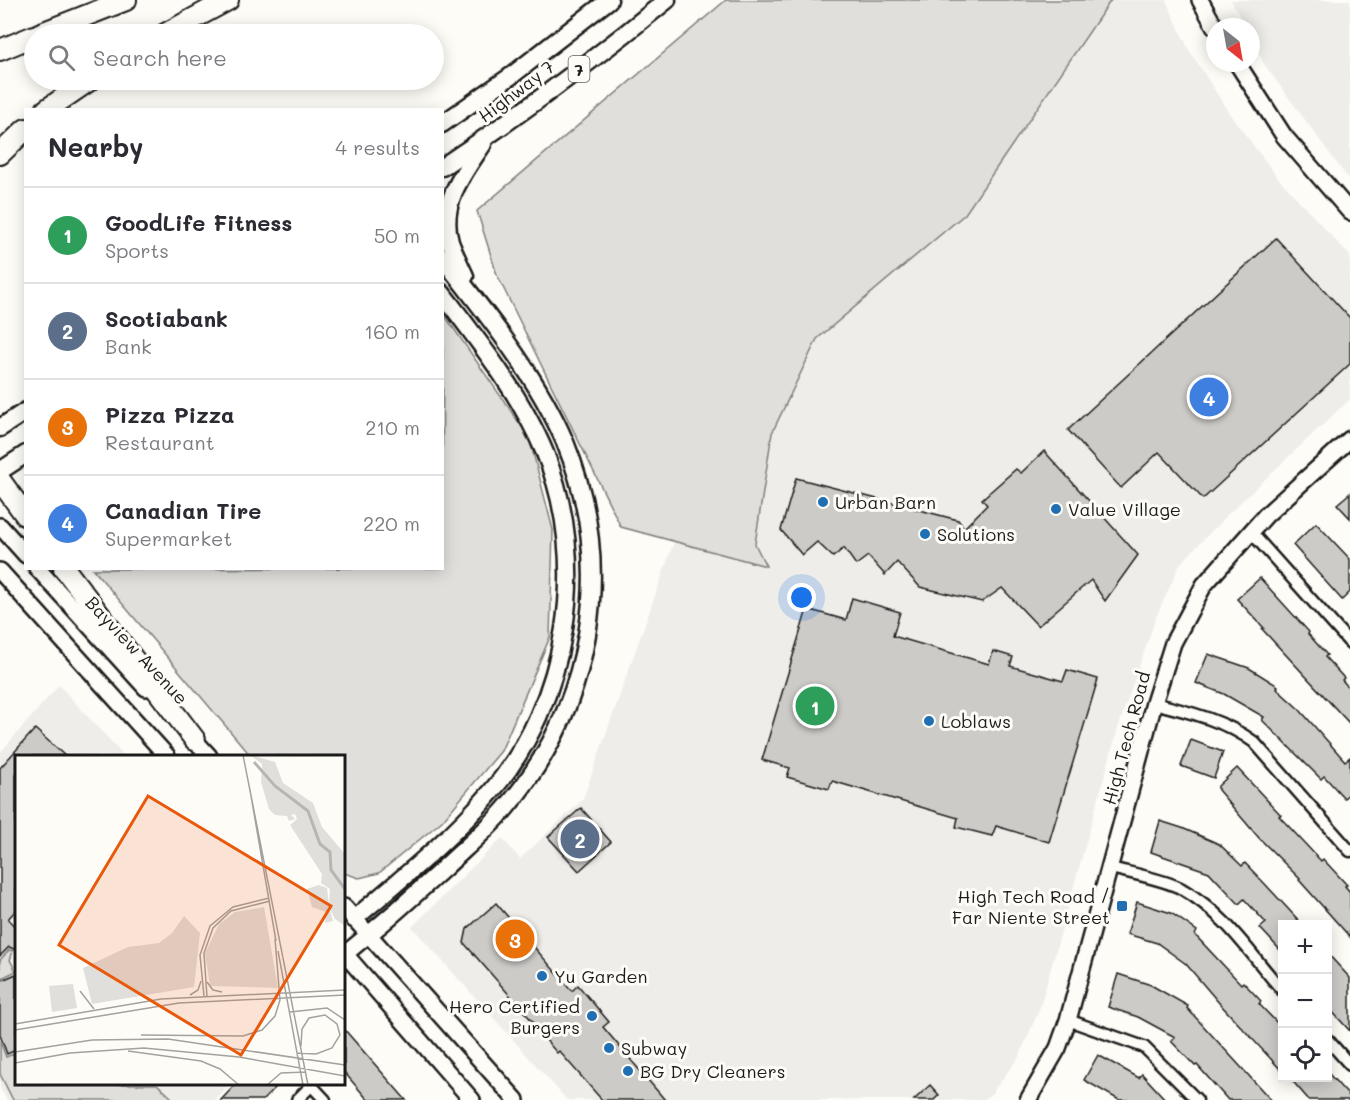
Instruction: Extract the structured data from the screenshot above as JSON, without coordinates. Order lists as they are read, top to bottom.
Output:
{
  "streets": {
    "main road": [
      "7",
      "Highway 7",
      "Bayview Avenue",
      "High Tech Road"
    ]
  },
  "places": {
    "other": [
      "Urban Barn",
      "Value Village",
      "Solutions",
      "Loblaws",
      "Yu Garden",
      "Hero Certified Burgers",
      "Subway",
      "BG Dry Cleaners"
    ],
    "transit": ["High Tech Road / Far Niente Street"]
  },
  "north": "bottom right",
  "page": {
    "search": "Search here",
    "heading": ["Nearby", "4 results"],
    "list": [
      {
        "mark": "1",
        "name": "GoodLife Fitness",
        "note": "Sports",
        "value": "50 m"
      },
      {
        "mark": "2",
        "name": "Scotiabank",
        "note": "Bank",
        "value": "160 m"
      },
      {
        "mark": "3",
        "name": "Pizza Pizza",
        "note": "Restaurant",
        "value": "210 m"
      },
      {
        "mark": "4",
        "name": "Canadian Tire",
        "note": "Supermarket",
        "value": "220 m"
      }
    ],
    "pins": [
      "4",
      "1",
      "2",
      "3"
    ],
    "map_buttons": ["+", "−"]
  }
}
